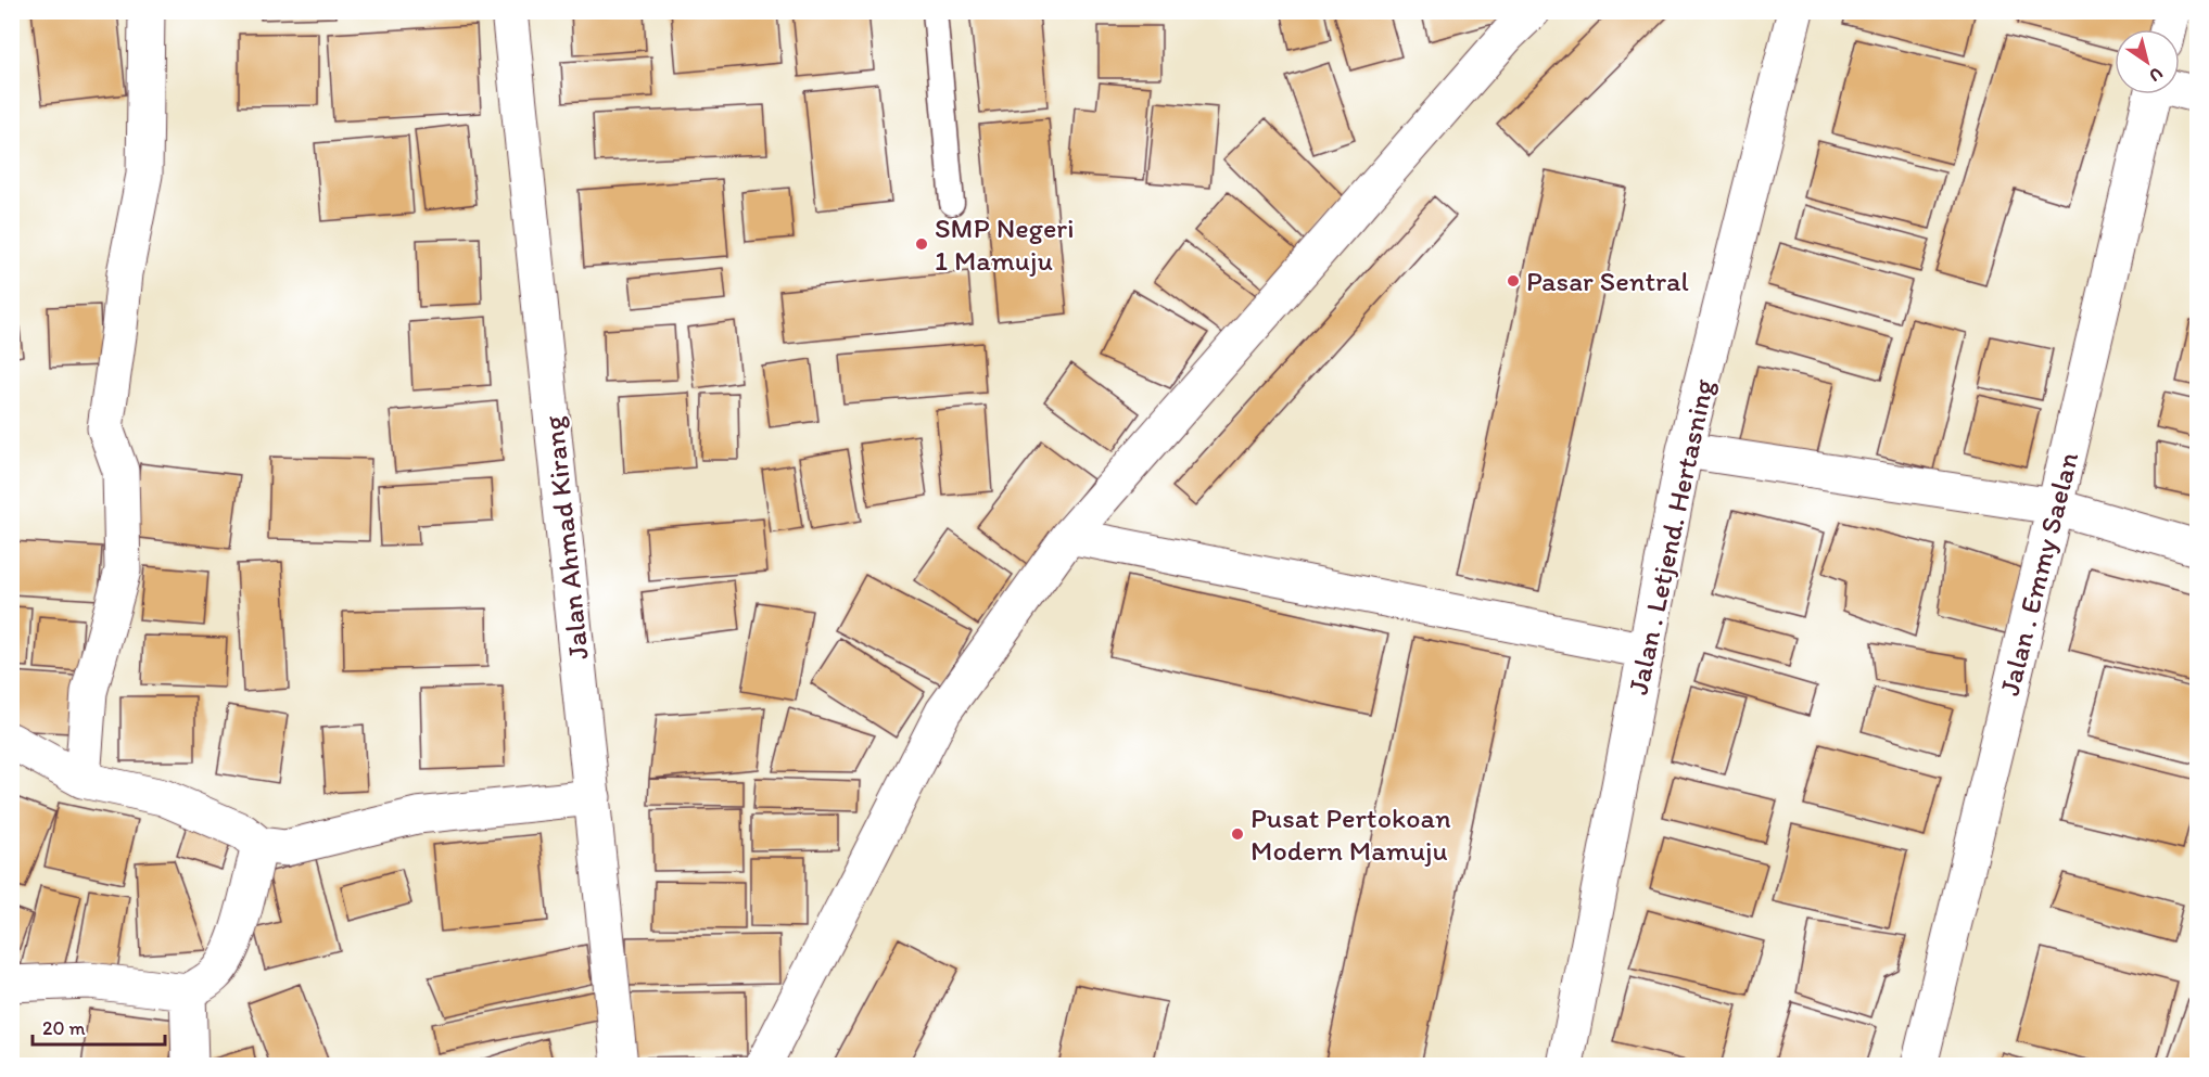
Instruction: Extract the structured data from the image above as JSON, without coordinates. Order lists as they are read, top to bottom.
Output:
{
  "streets": {
    "street": ["Jalan . Letjend. Hertasning", "Jalan Ahmad Kirang", "Jalan . Emmy Saelan"]
  },
  "places": ["SMP Negeri 1 Mamuju", "Pasar Sentral", "Pusat Pertokoan Modern Mamuju"],
  "scale_bar": "20 m",
  "north": "bottom right"
}
